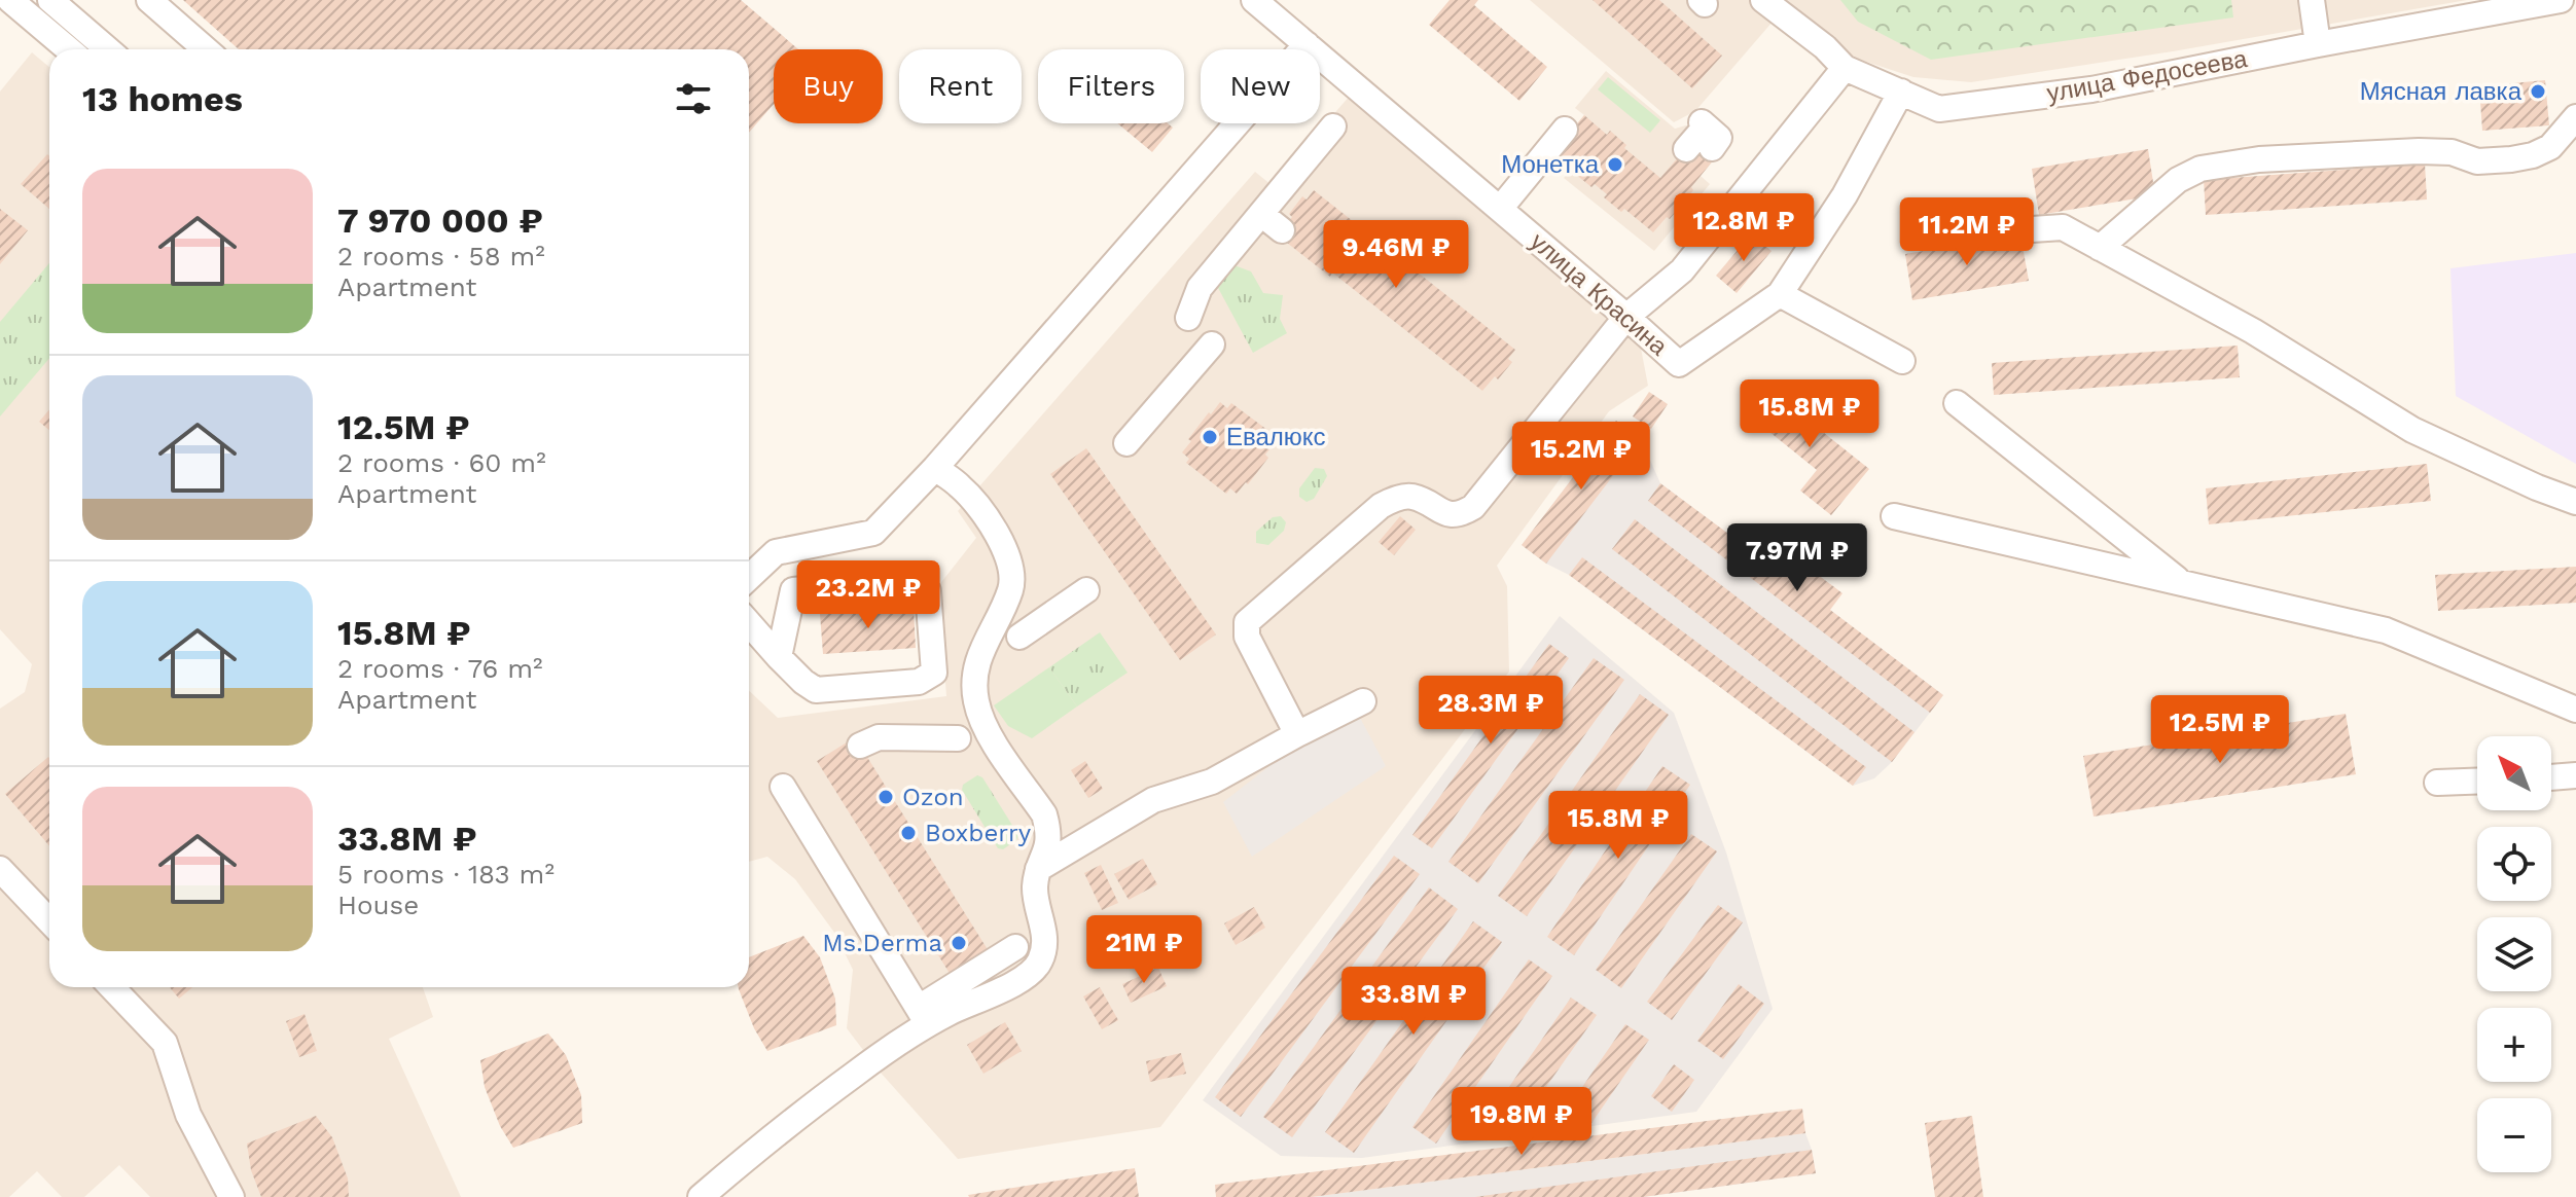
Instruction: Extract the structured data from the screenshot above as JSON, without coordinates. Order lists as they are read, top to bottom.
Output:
{
  "streets": {
    "street": ["улица Федосеева", "улица Красина"]
  },
  "places": [
    "Мясная лавка",
    "Монетка",
    "Евалюкс",
    "Ozon",
    "Boxberry",
    "Ms.Derma"
  ],
  "north": "top left",
  "page": {
    "chip": [
      "Buy",
      "Rent",
      "Filters",
      "New"
    ],
    "heading": "13 homes",
    "list": [
      {
        "name": "7 970 000 ₽",
        "note": "2 rooms · 58 m² · Apartment"
      },
      {
        "name": "12.5M ₽",
        "note": "2 rooms · 60 m² · Apartment"
      },
      {
        "name": "15.8M ₽",
        "note": "2 rooms · 76 m² · Apartment"
      },
      {
        "name": "33.8M ₽",
        "note": "5 rooms · 183 m² · House"
      }
    ],
    "price": [
      "12.8M ₽",
      "11.2M ₽",
      "9.46M ₽",
      "15.8M ₽",
      "15.2M ₽",
      "7.97M ₽",
      "23.2M ₽",
      "28.3M ₽",
      "12.5M ₽",
      "15.8M ₽",
      "21M ₽",
      "33.8M ₽",
      "19.8M ₽"
    ],
    "map_buttons": ["+", "−"]
  }
}
